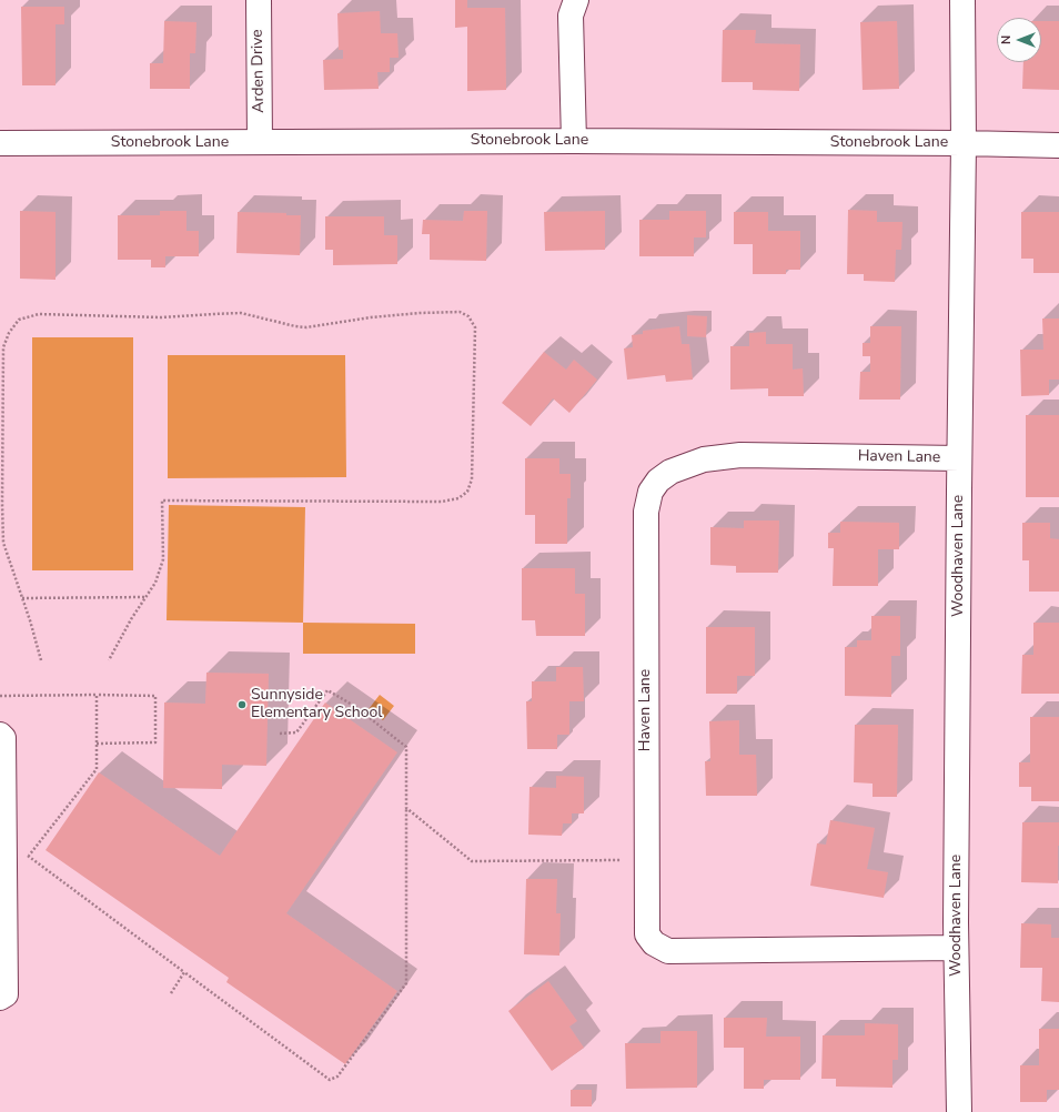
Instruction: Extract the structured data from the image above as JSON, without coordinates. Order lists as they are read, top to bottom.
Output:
{
  "streets": {
    "street": [
      "Arden Drive",
      "Stonebrook Lane",
      "Haven Lane",
      "Woodhaven Lane"
    ]
  },
  "crossings": [
    ["Arden Drive", "Stonebrook Lane"],
    ["Stonebrook Lane", "Woodhaven Lane"],
    ["Haven Lane", "Woodhaven Lane"]
  ],
  "places": ["Sunnyside Elementary School"],
  "north": "left"
}
